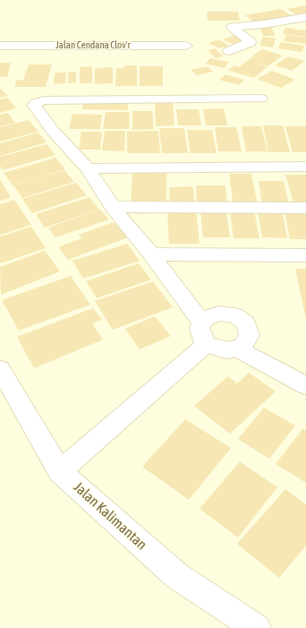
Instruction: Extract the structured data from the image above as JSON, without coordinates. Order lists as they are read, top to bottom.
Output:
{
  "streets": {
    "street": ["Jalan Cendana Clov'r", "Jalan Kalimantan"]
  }
}
